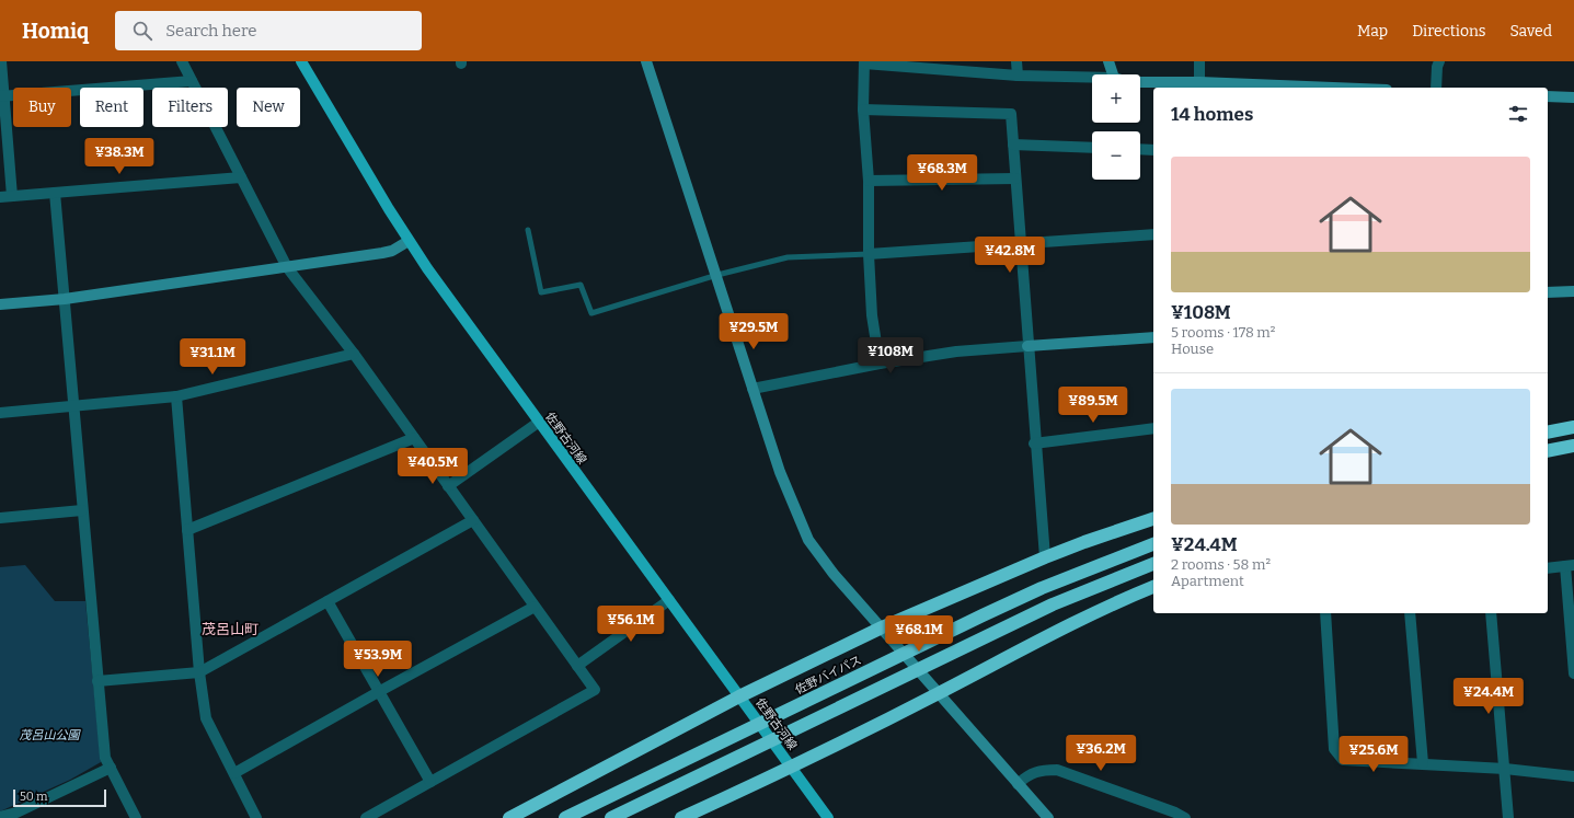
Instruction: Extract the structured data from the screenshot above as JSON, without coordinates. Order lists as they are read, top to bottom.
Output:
{
  "streets": {
    "highway": ["佐野バイパス"],
    "main road": ["佐野古河線"]
  },
  "districts": ["茂呂山町"],
  "parks": ["茂呂山公園"],
  "scale_bar": "50 m",
  "page": {
    "header": "Homiq",
    "search": "Search here",
    "nav": ["Map", "Directions", "Saved"],
    "map_buttons": ["+", "−"],
    "chip": [
      "Buy",
      "Rent",
      "Filters",
      "New"
    ],
    "heading": "14 homes",
    "price": [
      "¥38.3M",
      "¥68.3M",
      "¥42.8M",
      "¥29.5M",
      "¥108M",
      "¥31.1M",
      "¥89.5M",
      "¥40.5M",
      "¥56.1M",
      "¥68.1M",
      "¥53.9M",
      "¥24.4M",
      "¥36.2M",
      "¥25.6M"
    ],
    "list": [
      {
        "name": "¥108M",
        "note": "5 rooms · 178 m² · House"
      },
      {
        "name": "¥24.4M",
        "note": "2 rooms · 58 m² · Apartment"
      }
    ],
    "scale": "50 m"
  }
}
